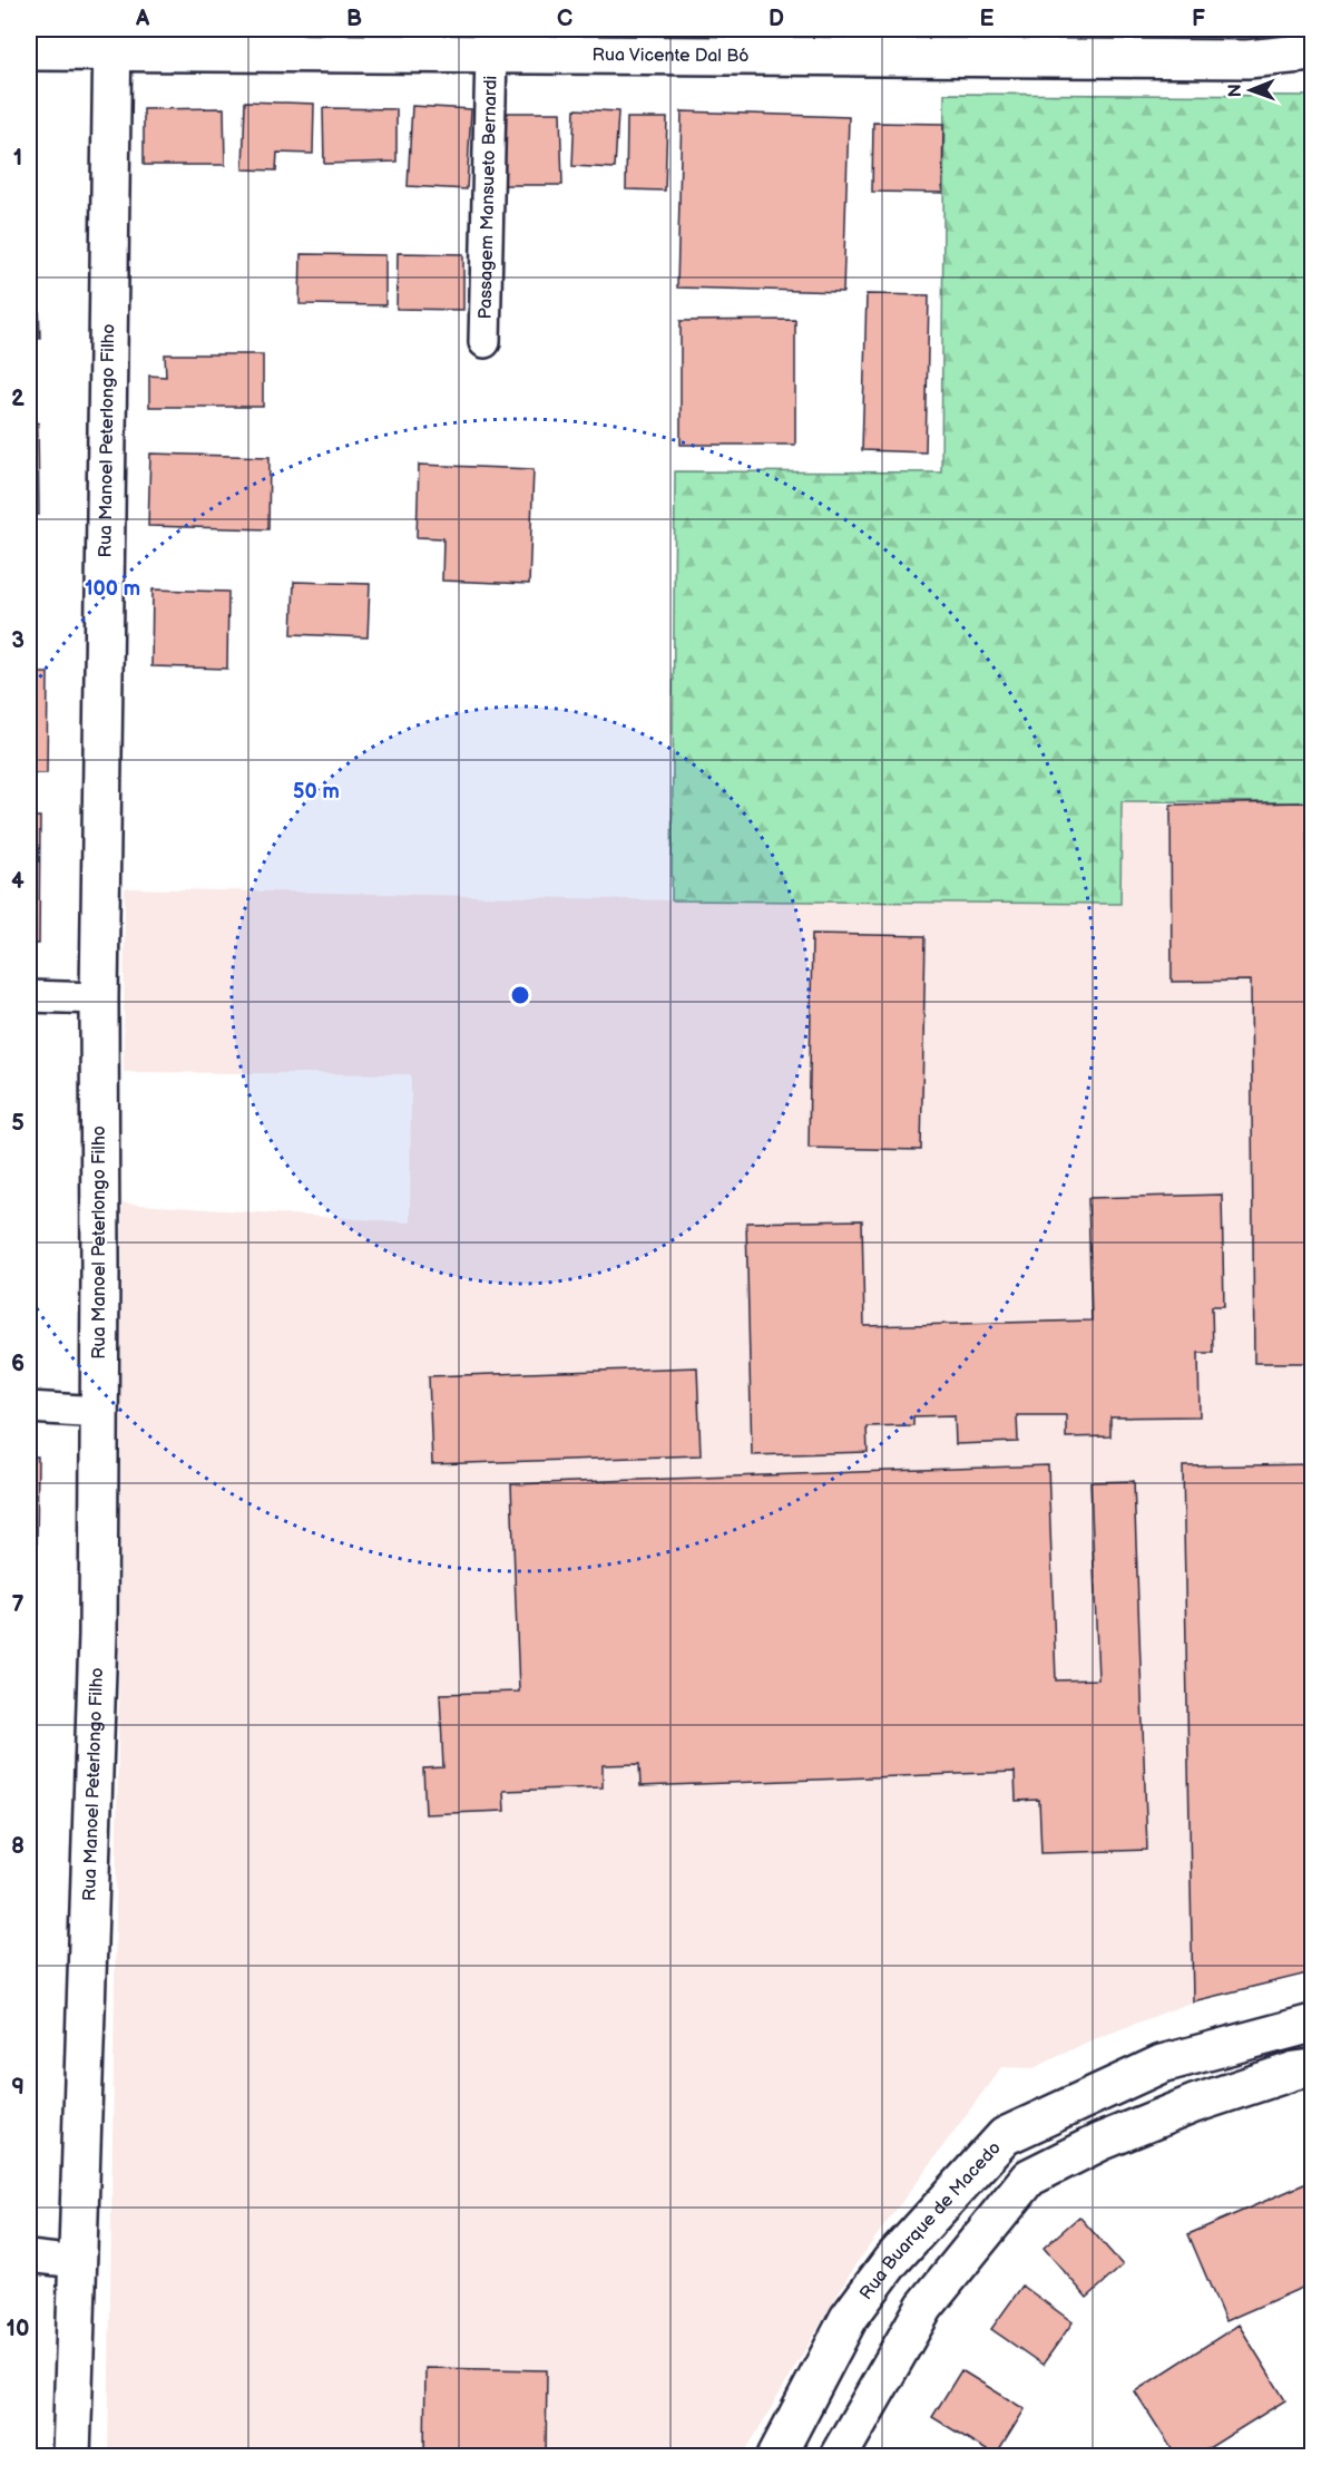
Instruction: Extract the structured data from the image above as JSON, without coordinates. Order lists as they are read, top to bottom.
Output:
{
  "streets": {
    "street": [
      "Rua Vicente Dal Bó",
      "Passagem Mansueto Bernardi",
      "Rua Manoel Peterlongo Filho",
      "Rua Buarque de Macedo"
    ]
  },
  "crossings": [
    ["Rua Vicente Dal Bó", "Passagem Mansueto Bernardi"],
    ["Rua Vicente Dal Bó", "Rua Manoel Peterlongo Filho"]
  ],
  "north": "left",
  "grid": {
    "columns": [
      "A",
      "B",
      "C",
      "D",
      "E",
      "F"
    ],
    "rows": [
      "1",
      "2",
      "3",
      "4",
      "5",
      "6",
      "7",
      "8",
      "9",
      "10"
    ]
  },
  "rings": ["100 m", "50 m"]
}
